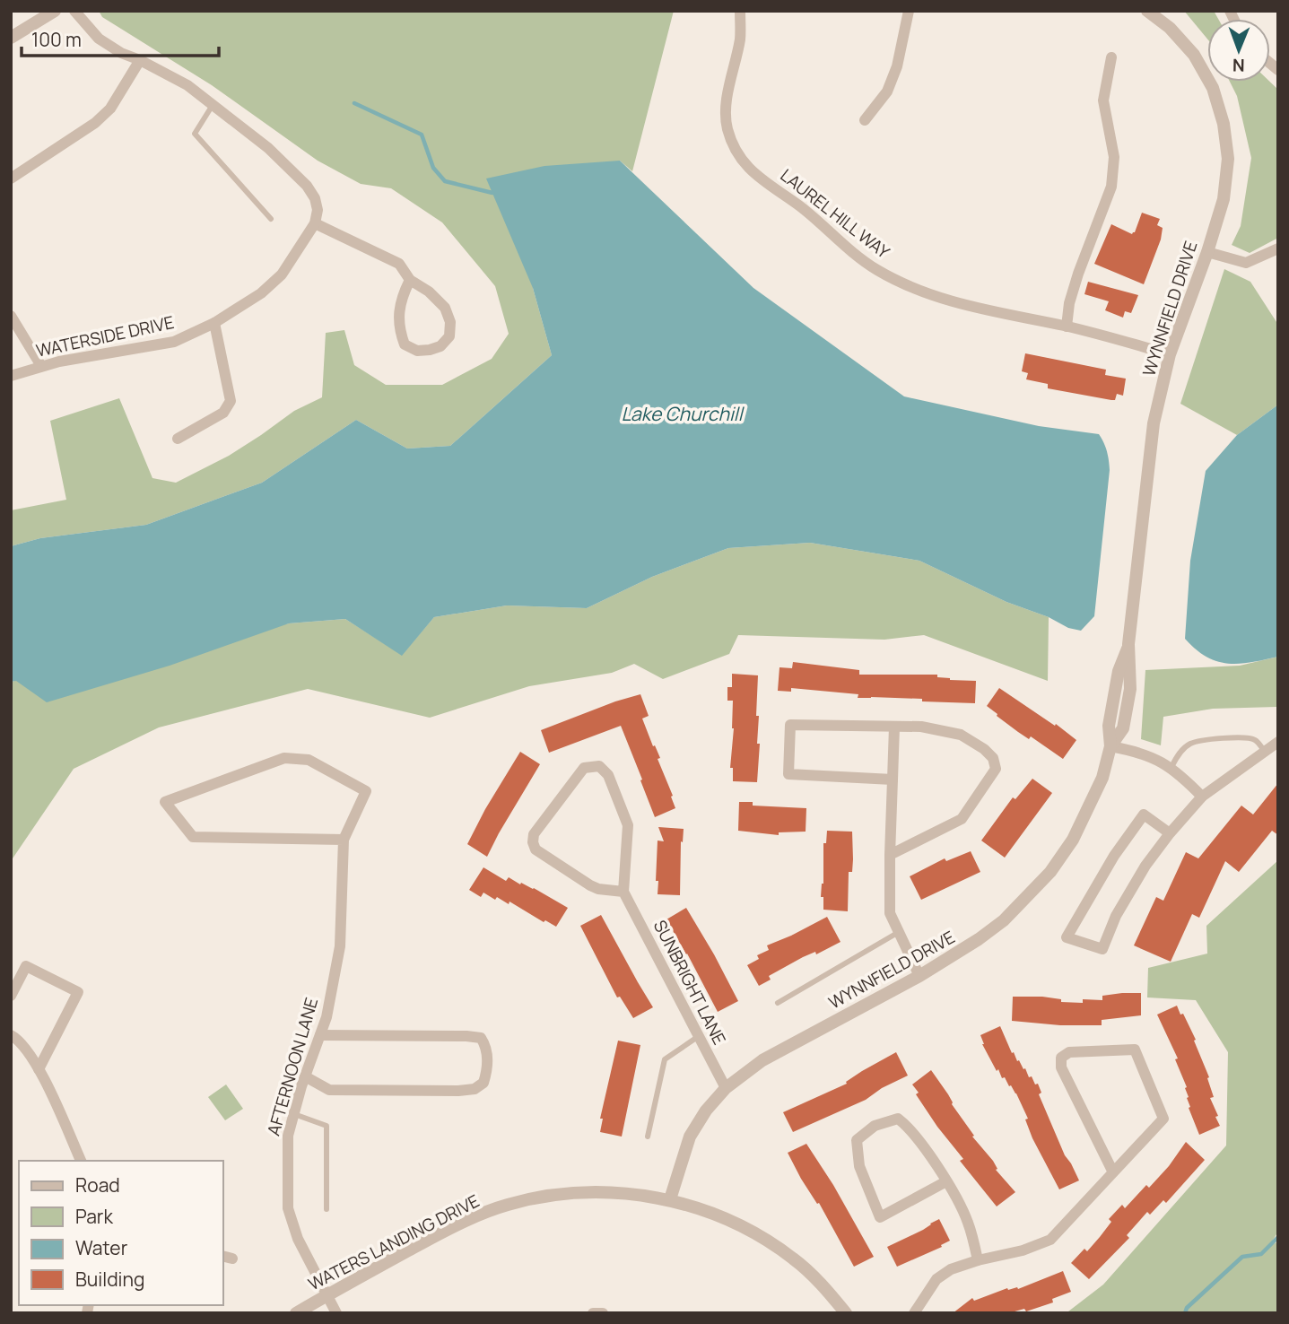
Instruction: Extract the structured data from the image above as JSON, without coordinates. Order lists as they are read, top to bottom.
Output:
{
  "streets": {
    "street": [
      "LAUREL HILL WAY",
      "WYNNFIELD DRIVE",
      "WATERSIDE DRIVE",
      "SUNBRIGHT LANE",
      "AFTERNOON LANE",
      "WATERS LANDING DRIVE"
    ]
  },
  "crossings": [
    ["LAUREL HILL WAY", "WYNNFIELD DRIVE"],
    ["WYNNFIELD DRIVE", "SUNBRIGHT LANE"],
    ["WYNNFIELD DRIVE", "WATERS LANDING DRIVE"],
    ["AFTERNOON LANE", "WATERS LANDING DRIVE"]
  ],
  "water": ["Lake Churchill"],
  "legend": [
    "Road",
    "Park",
    "Water",
    "Building"
  ],
  "scale_bar": "100 m",
  "north": "bottom"
}
